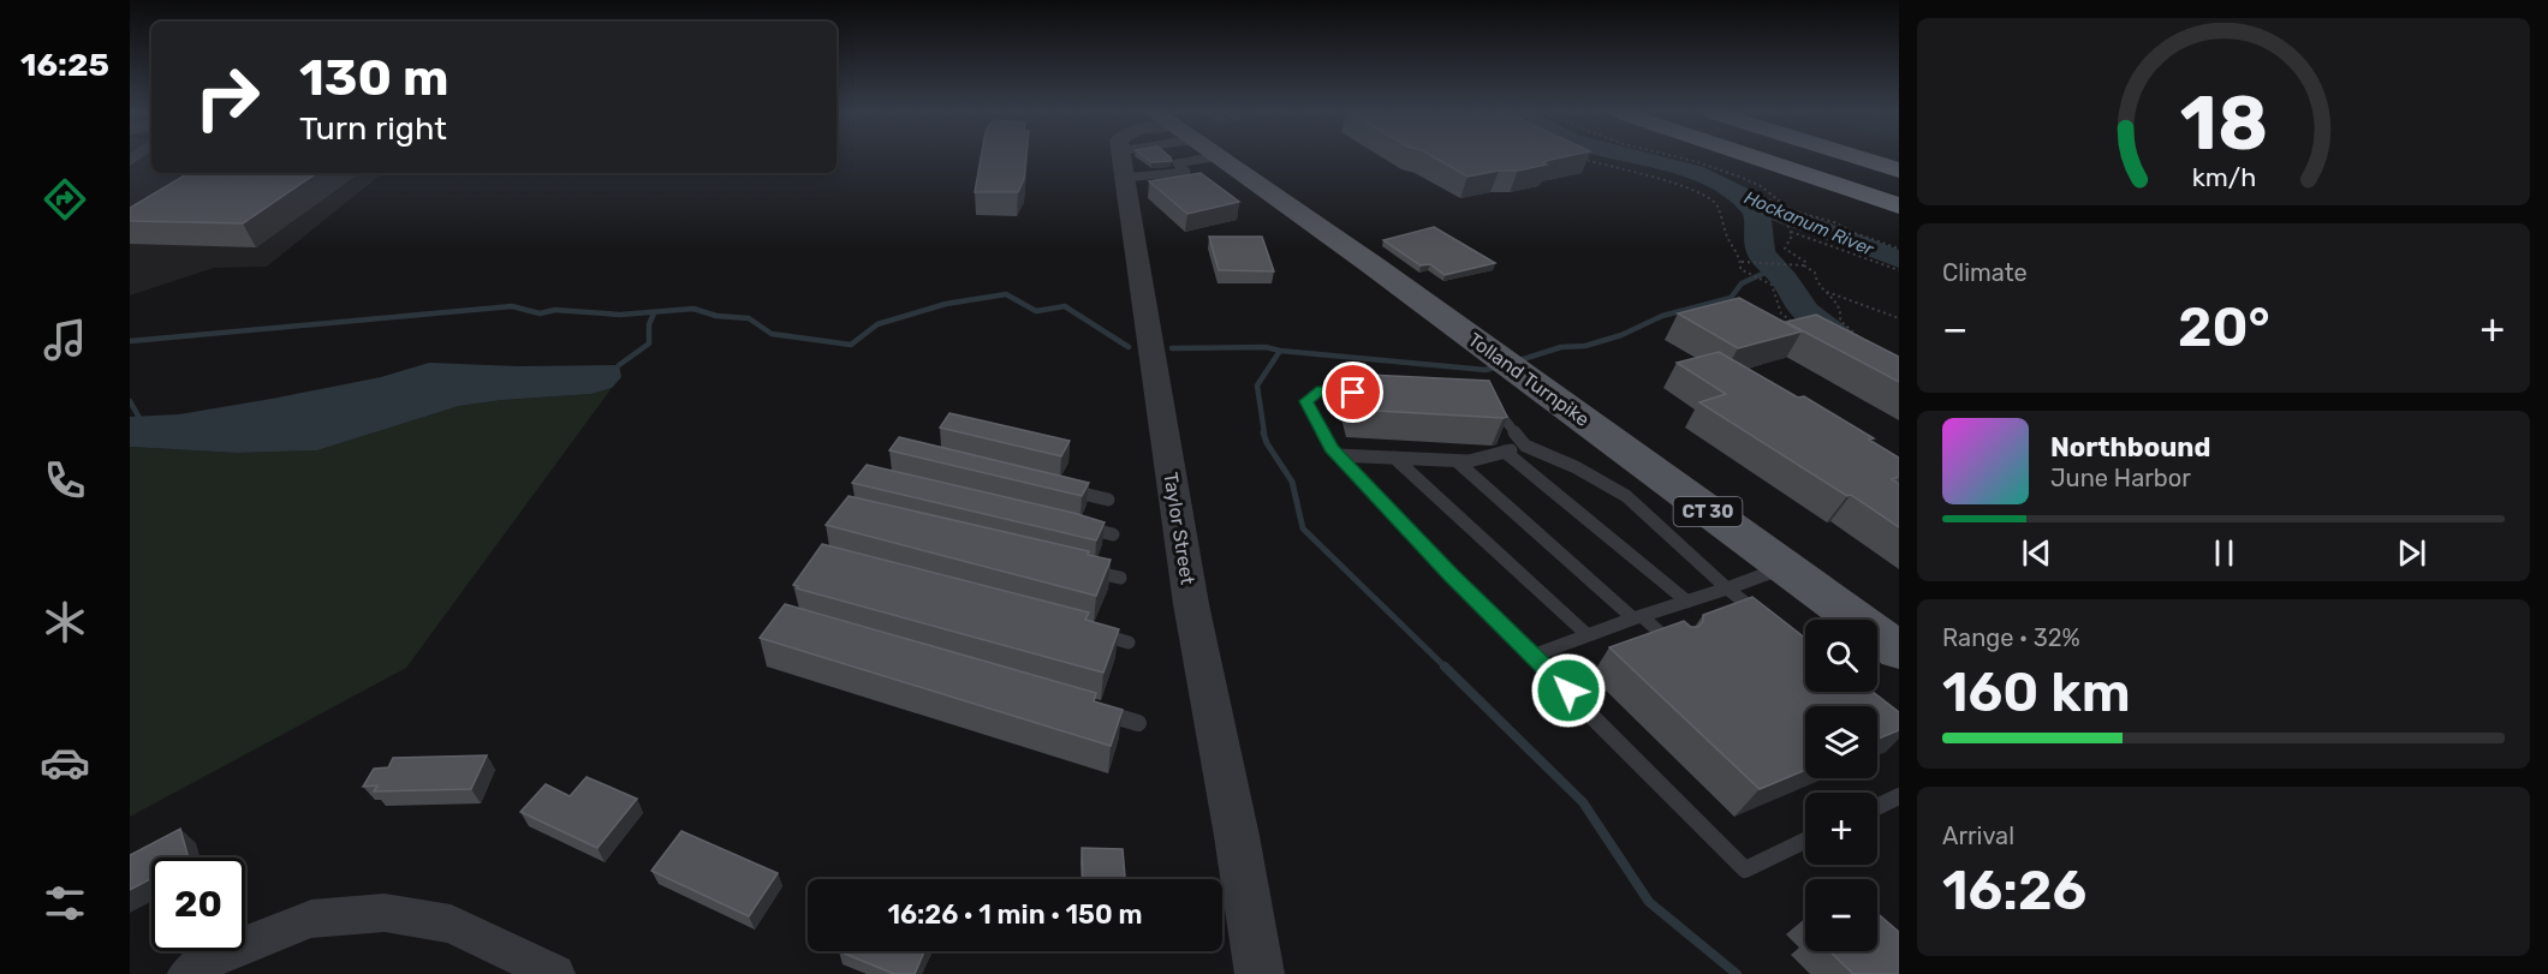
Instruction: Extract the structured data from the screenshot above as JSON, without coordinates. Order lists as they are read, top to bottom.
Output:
{
  "streets": {
    "main road": ["Tolland Turnpike", "CT 30"],
    "street": ["Taylor Street"]
  },
  "water": ["Hockanum River"],
  "page": {
    "tabs": "16:25",
    "turn": ["130 m", "Turn right"],
    "tile": [
      "Climate",
      ["Range · 32%", "160 km"],
      ["Arrival", "16:26"]
    ],
    "heat": ["−", "20°", "+"],
    "song": ["Northbound", "June Harbor"],
    "map_buttons": ["+", "−"],
    "limit": "20",
    "trip": "16:26 · 1 min · 150 m",
    "gauge": ["18", "km/h"]
  }
}
